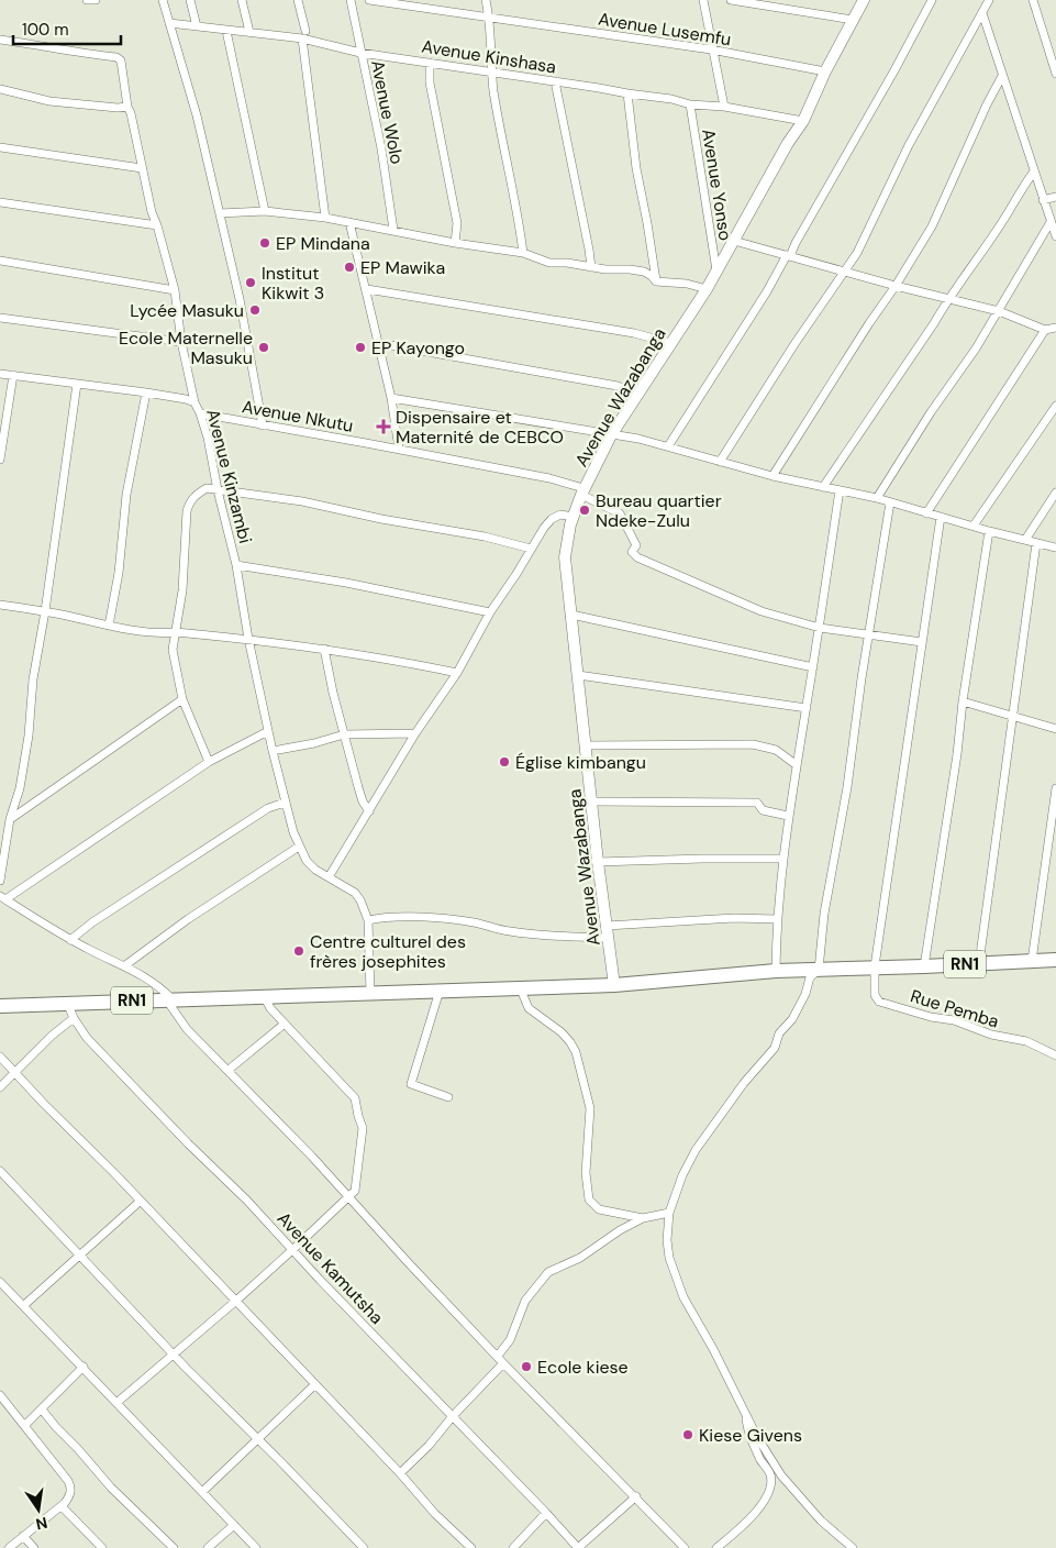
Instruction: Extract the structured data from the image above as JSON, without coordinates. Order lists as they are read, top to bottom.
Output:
{
  "streets": {
    "highway": ["RN1"],
    "main road": ["Avenue Wazabanga"],
    "street": [
      "Avenue Lusemfu",
      "Avenue Kinshasa",
      "Avenue Wolo",
      "Avenue Yonso",
      "Avenue Nkutu",
      "Avenue Kinzambi",
      "Rue Pemba",
      "Avenue Kamutsha"
    ]
  },
  "crossings": [
    ["Avenue Lusemfu", "Avenue Wazabanga"],
    ["Avenue Kinshasa", "Avenue Wolo"],
    ["Avenue Kinshasa", "Avenue Yonso"],
    ["Avenue Kinshasa", "Avenue Wazabanga"],
    ["Avenue Yonso", "Avenue Wazabanga"],
    ["Avenue Wazabanga", "Avenue Nkutu"],
    ["Avenue Wazabanga", "RN1"],
    ["Avenue Nkutu", "Avenue Kinzambi"],
    ["Avenue Kinzambi", "RN1"],
    ["RN1", "Rue Pemba"],
    ["RN1", "Avenue Kamutsha"]
  ],
  "places": {
    "other": [
      "EP Mindana",
      "EP Mawika",
      "Institut Kikwit 3",
      "Lycée Masuku",
      "Ecole Maternelle Masuku",
      "EP Kayongo",
      "Bureau quartier Ndeke-Zulu",
      "Église kimbangu",
      "Centre culturel des frères josephites",
      "Ecole kiese",
      "Kiese Givens"
    ],
    "health": ["Dispensaire et Maternité de CEBCO"]
  },
  "scale_bar": "100 m",
  "north": "bottom"
}
